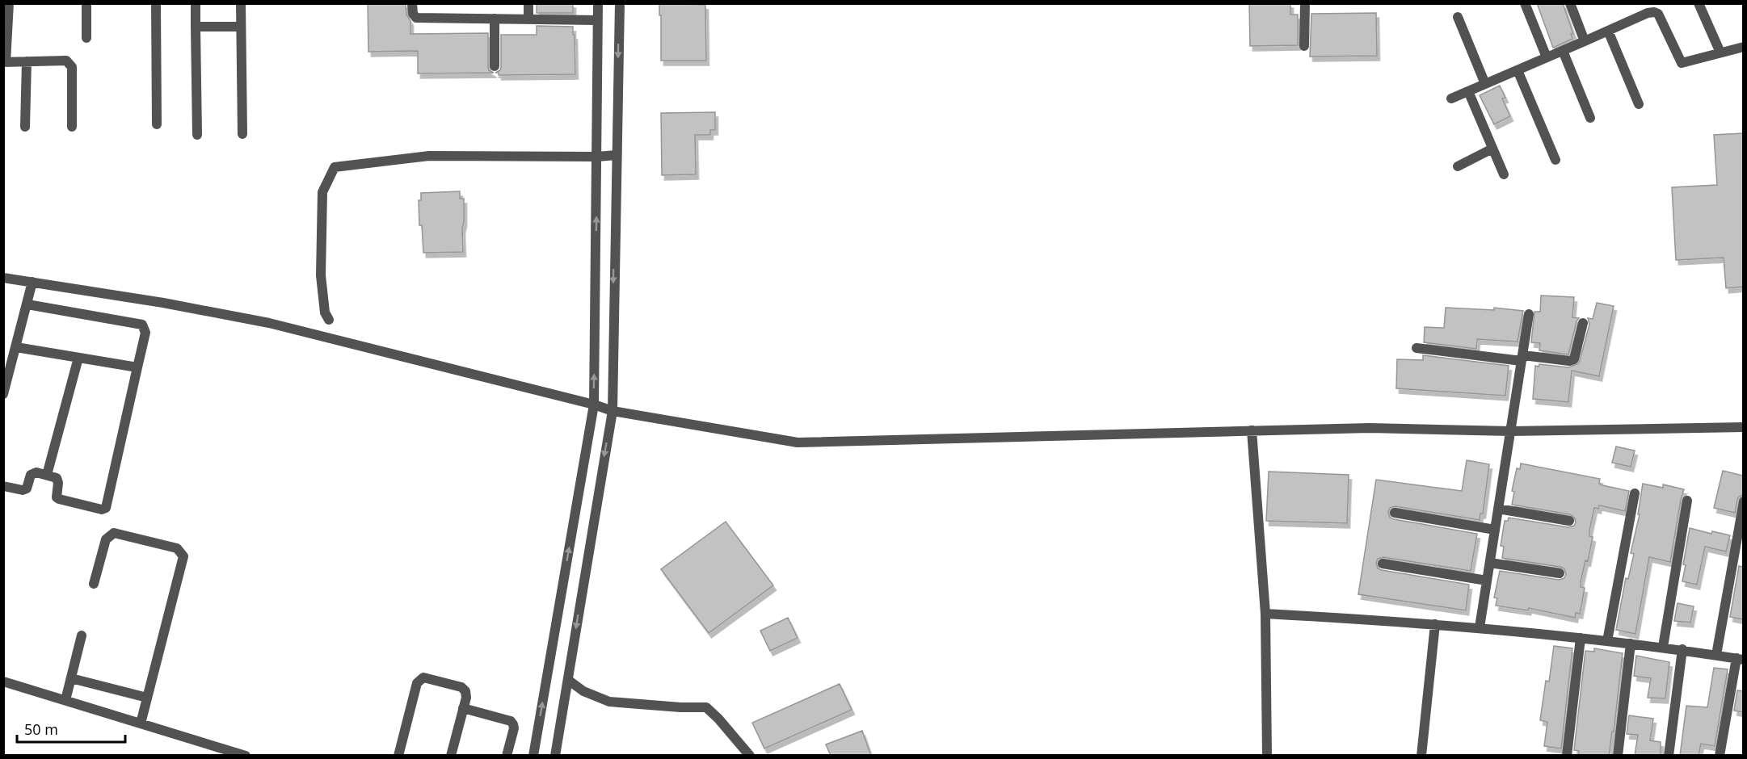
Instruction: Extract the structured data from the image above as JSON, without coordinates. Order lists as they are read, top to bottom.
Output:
{
  "scale_bar": "50 m"
}
